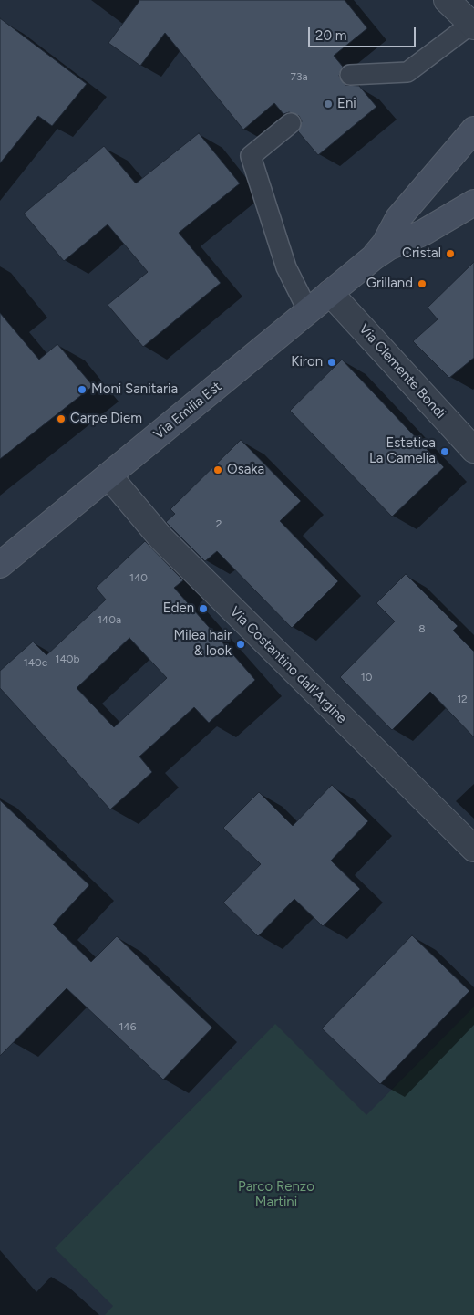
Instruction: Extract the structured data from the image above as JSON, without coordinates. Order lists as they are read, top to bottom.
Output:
{
  "streets": {
    "main road": ["Via Emilia Est"],
    "street": ["Via Clemente Bondi", "Via Costantino dall'Argine"]
  },
  "crossings": [
    ["Via Clemente Bondi", "Via Emilia Est"],
    ["Via Emilia Est", "Via Costantino dall'Argine"]
  ],
  "parks": ["Parco Renzo Martini"],
  "places": [
    "Eni",
    "Cristal",
    "Grilland",
    "Kiron",
    "Moni Sanitaria",
    "Carpe Diem",
    "Estetica La Camelia",
    "Osaka",
    "Eden",
    "Milea hair & look"
  ],
  "house_numbers": [
    "73a",
    "2",
    "140",
    "140a",
    "8",
    "140b",
    "140c",
    "10",
    "12",
    "146"
  ],
  "scale_bar": "20 m"
}
